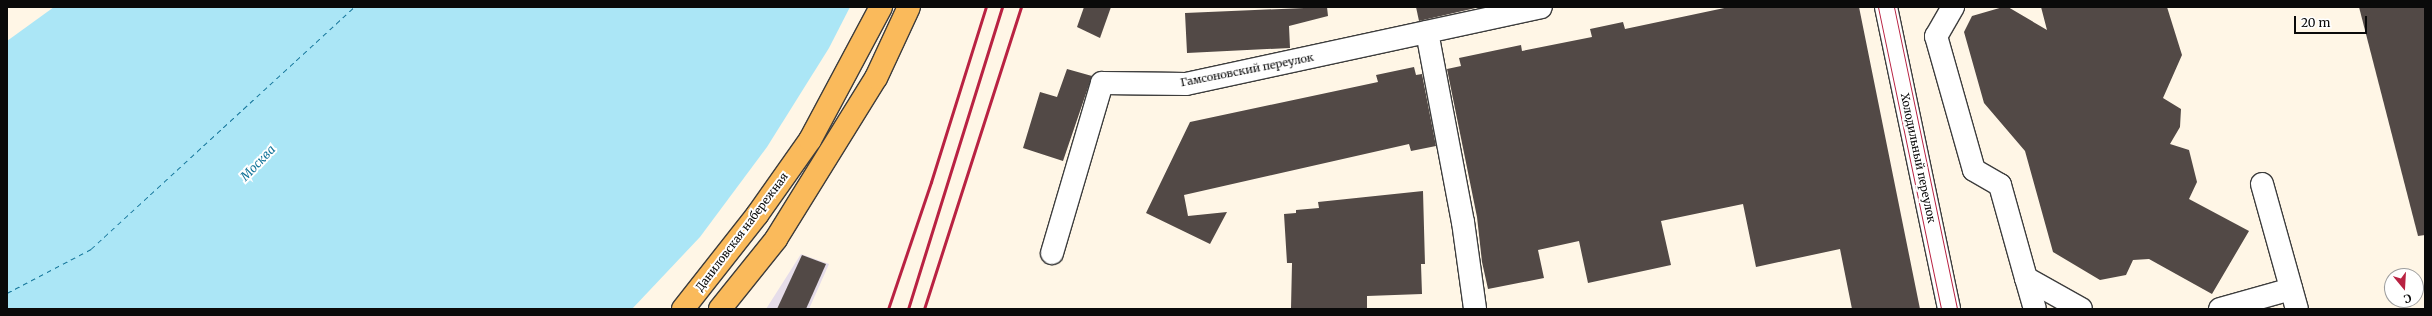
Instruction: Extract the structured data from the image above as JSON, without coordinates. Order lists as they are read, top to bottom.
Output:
{
  "streets": {
    "main road": ["Даниловская набережная"],
    "street": ["Гамсоновский переулок", "Холодильный переулок"]
  },
  "water": ["Москва"],
  "scale_bar": "20 m",
  "north": "bottom"
}
